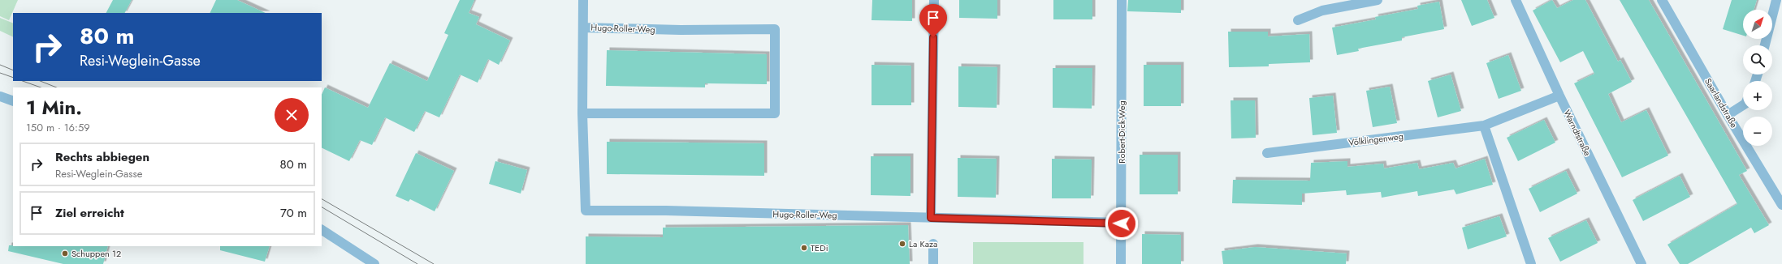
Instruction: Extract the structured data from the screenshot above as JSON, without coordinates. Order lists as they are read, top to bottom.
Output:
{
  "streets": {
    "street": [
      "Hugo-Roller-Weg",
      "Saarlandstraße",
      "Robert-Dick-Weg",
      "Warndtstraße",
      "Völklingenweg"
    ]
  },
  "crossings": [
    ["Hugo-Roller-Weg", "Robert-Dick-Weg"],
    ["Warndtstraße", "Völklingenweg"]
  ],
  "places": ["La Kaza", "TEDi", "Schuppen 12"],
  "north": "top right",
  "page": {
    "map_buttons": ["+", "−"],
    "turn": ["80 m", "Resi-Weglein-Gasse"],
    "heading": ["1 Min.", "150 m · 16:59"],
    "list": [
      {
        "name": "Rechts abbiegen",
        "note": "Resi-Weglein-Gasse",
        "value": "80 m"
      },
      {
        "name": "Ziel erreicht",
        "value": "70 m"
      }
    ]
  }
}
